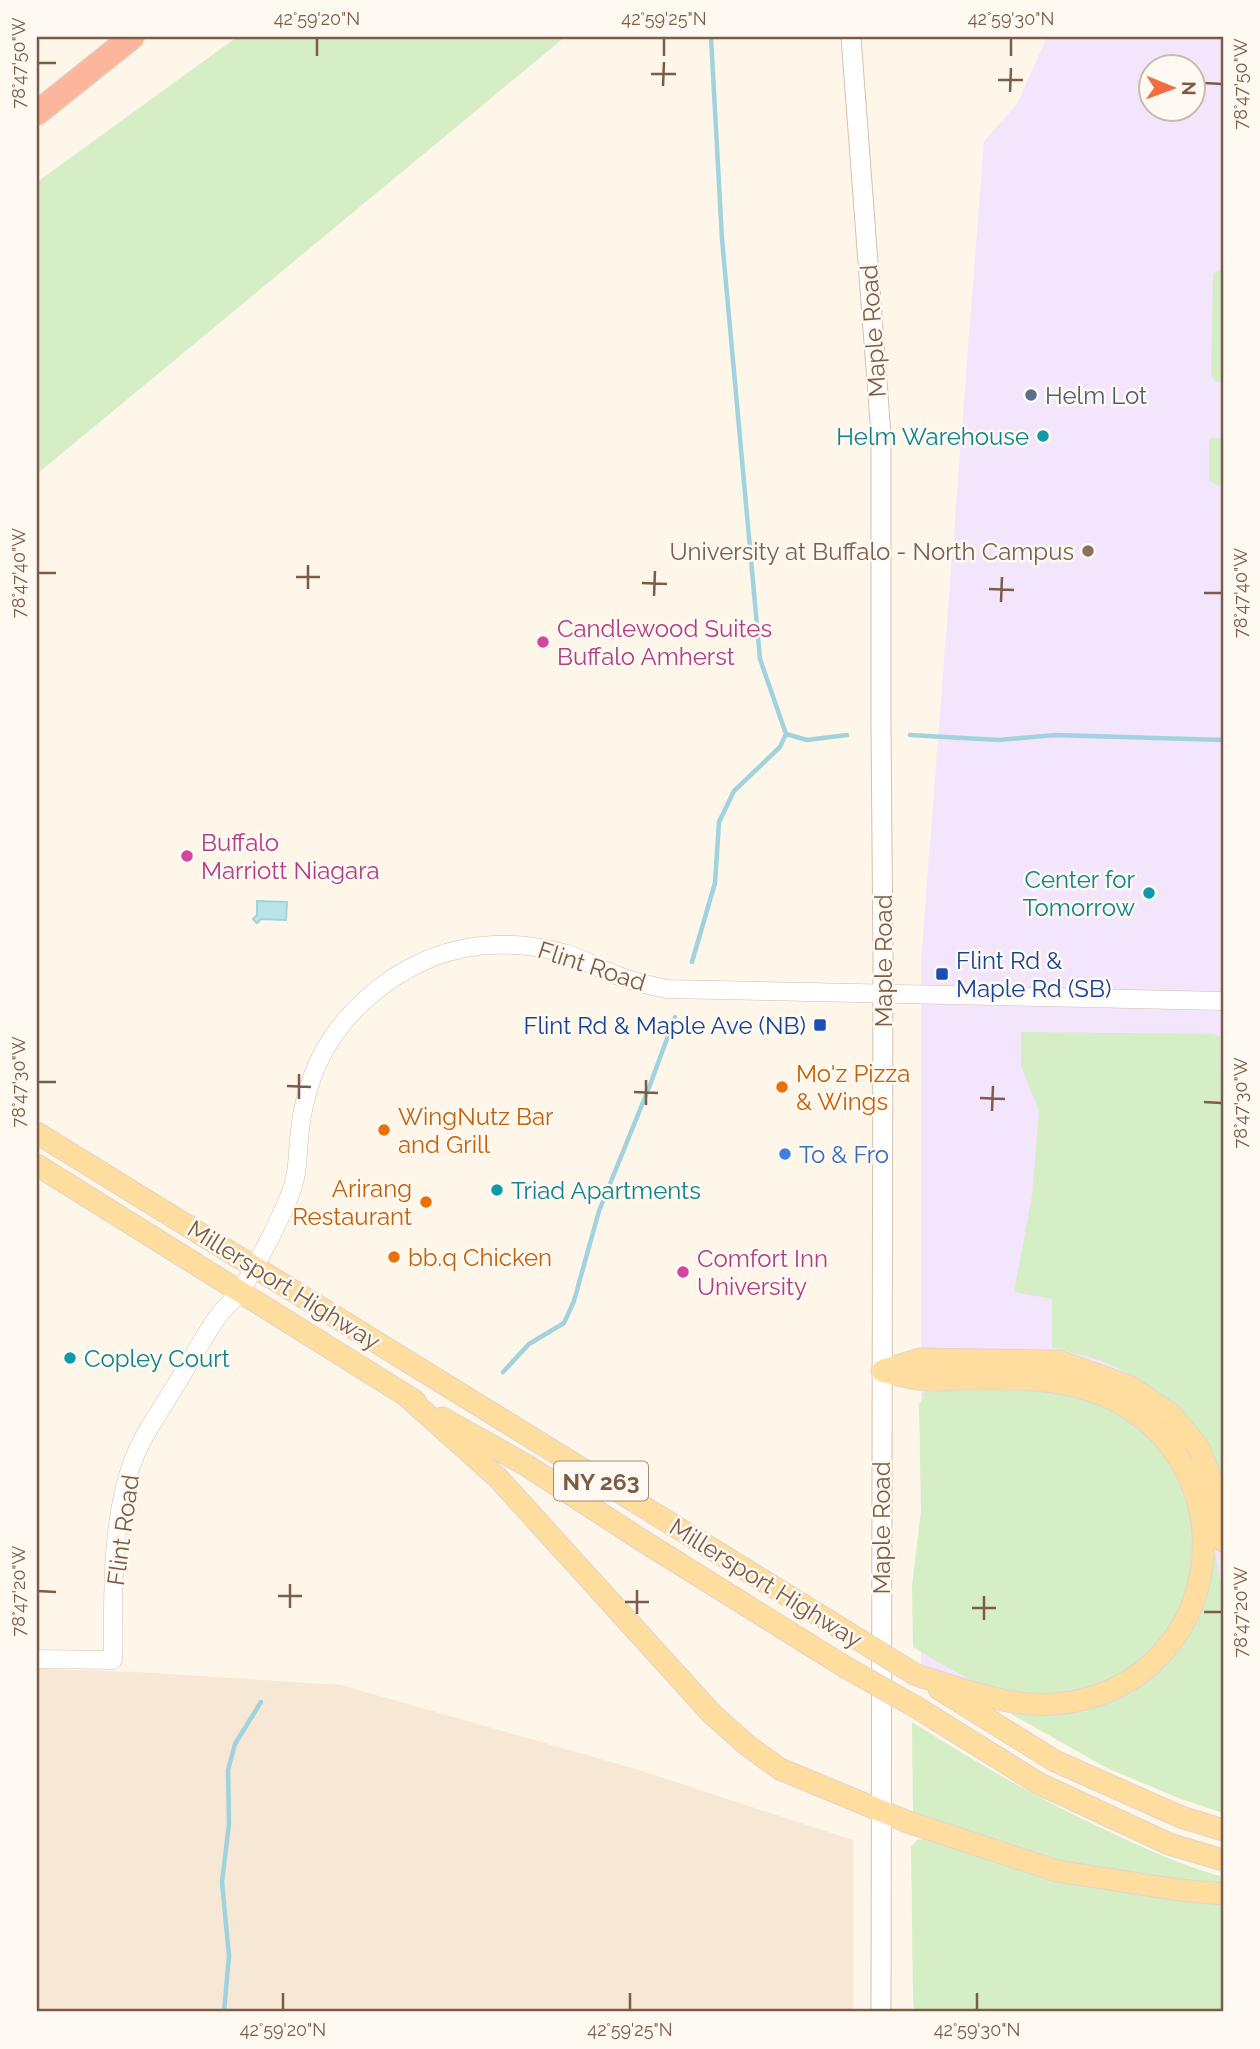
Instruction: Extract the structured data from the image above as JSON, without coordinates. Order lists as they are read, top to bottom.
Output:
{
  "streets": {
    "main road": ["Maple Road", "Millersport Highway", "NY 263"],
    "street": ["Flint Road"]
  },
  "crossings": [
    ["Maple Road", "Flint Road"],
    ["Flint Road", "Millersport Highway"]
  ],
  "places": {
    "other": [
      "Helm Lot",
      "Helm Warehouse",
      "University at Buffalo - North Campus",
      "Candlewood Suites Buffalo Amherst",
      "Buffalo Marriott Niagara",
      "Center for Tomorrow",
      "Mo'z Pizza & Wings",
      "WingNutz Bar and Grill",
      "To & Fro",
      "Triad Apartments",
      "Arirang Restaurant",
      "bb.q Chicken",
      "Comfort Inn University",
      "Copley Court"
    ],
    "transit": ["Flint Rd & Maple Rd (SB)", "Flint Rd & Maple Ave (NB)"]
  },
  "north": "right",
  "coordinates": [
    "42°59'20\"N",
    "42°59'25\"N",
    "42°59'30\"N",
    "78°47'50\"W",
    "78°47'40\"W",
    "78°47'30\"W",
    "78°47'20\"W"
  ]
}
